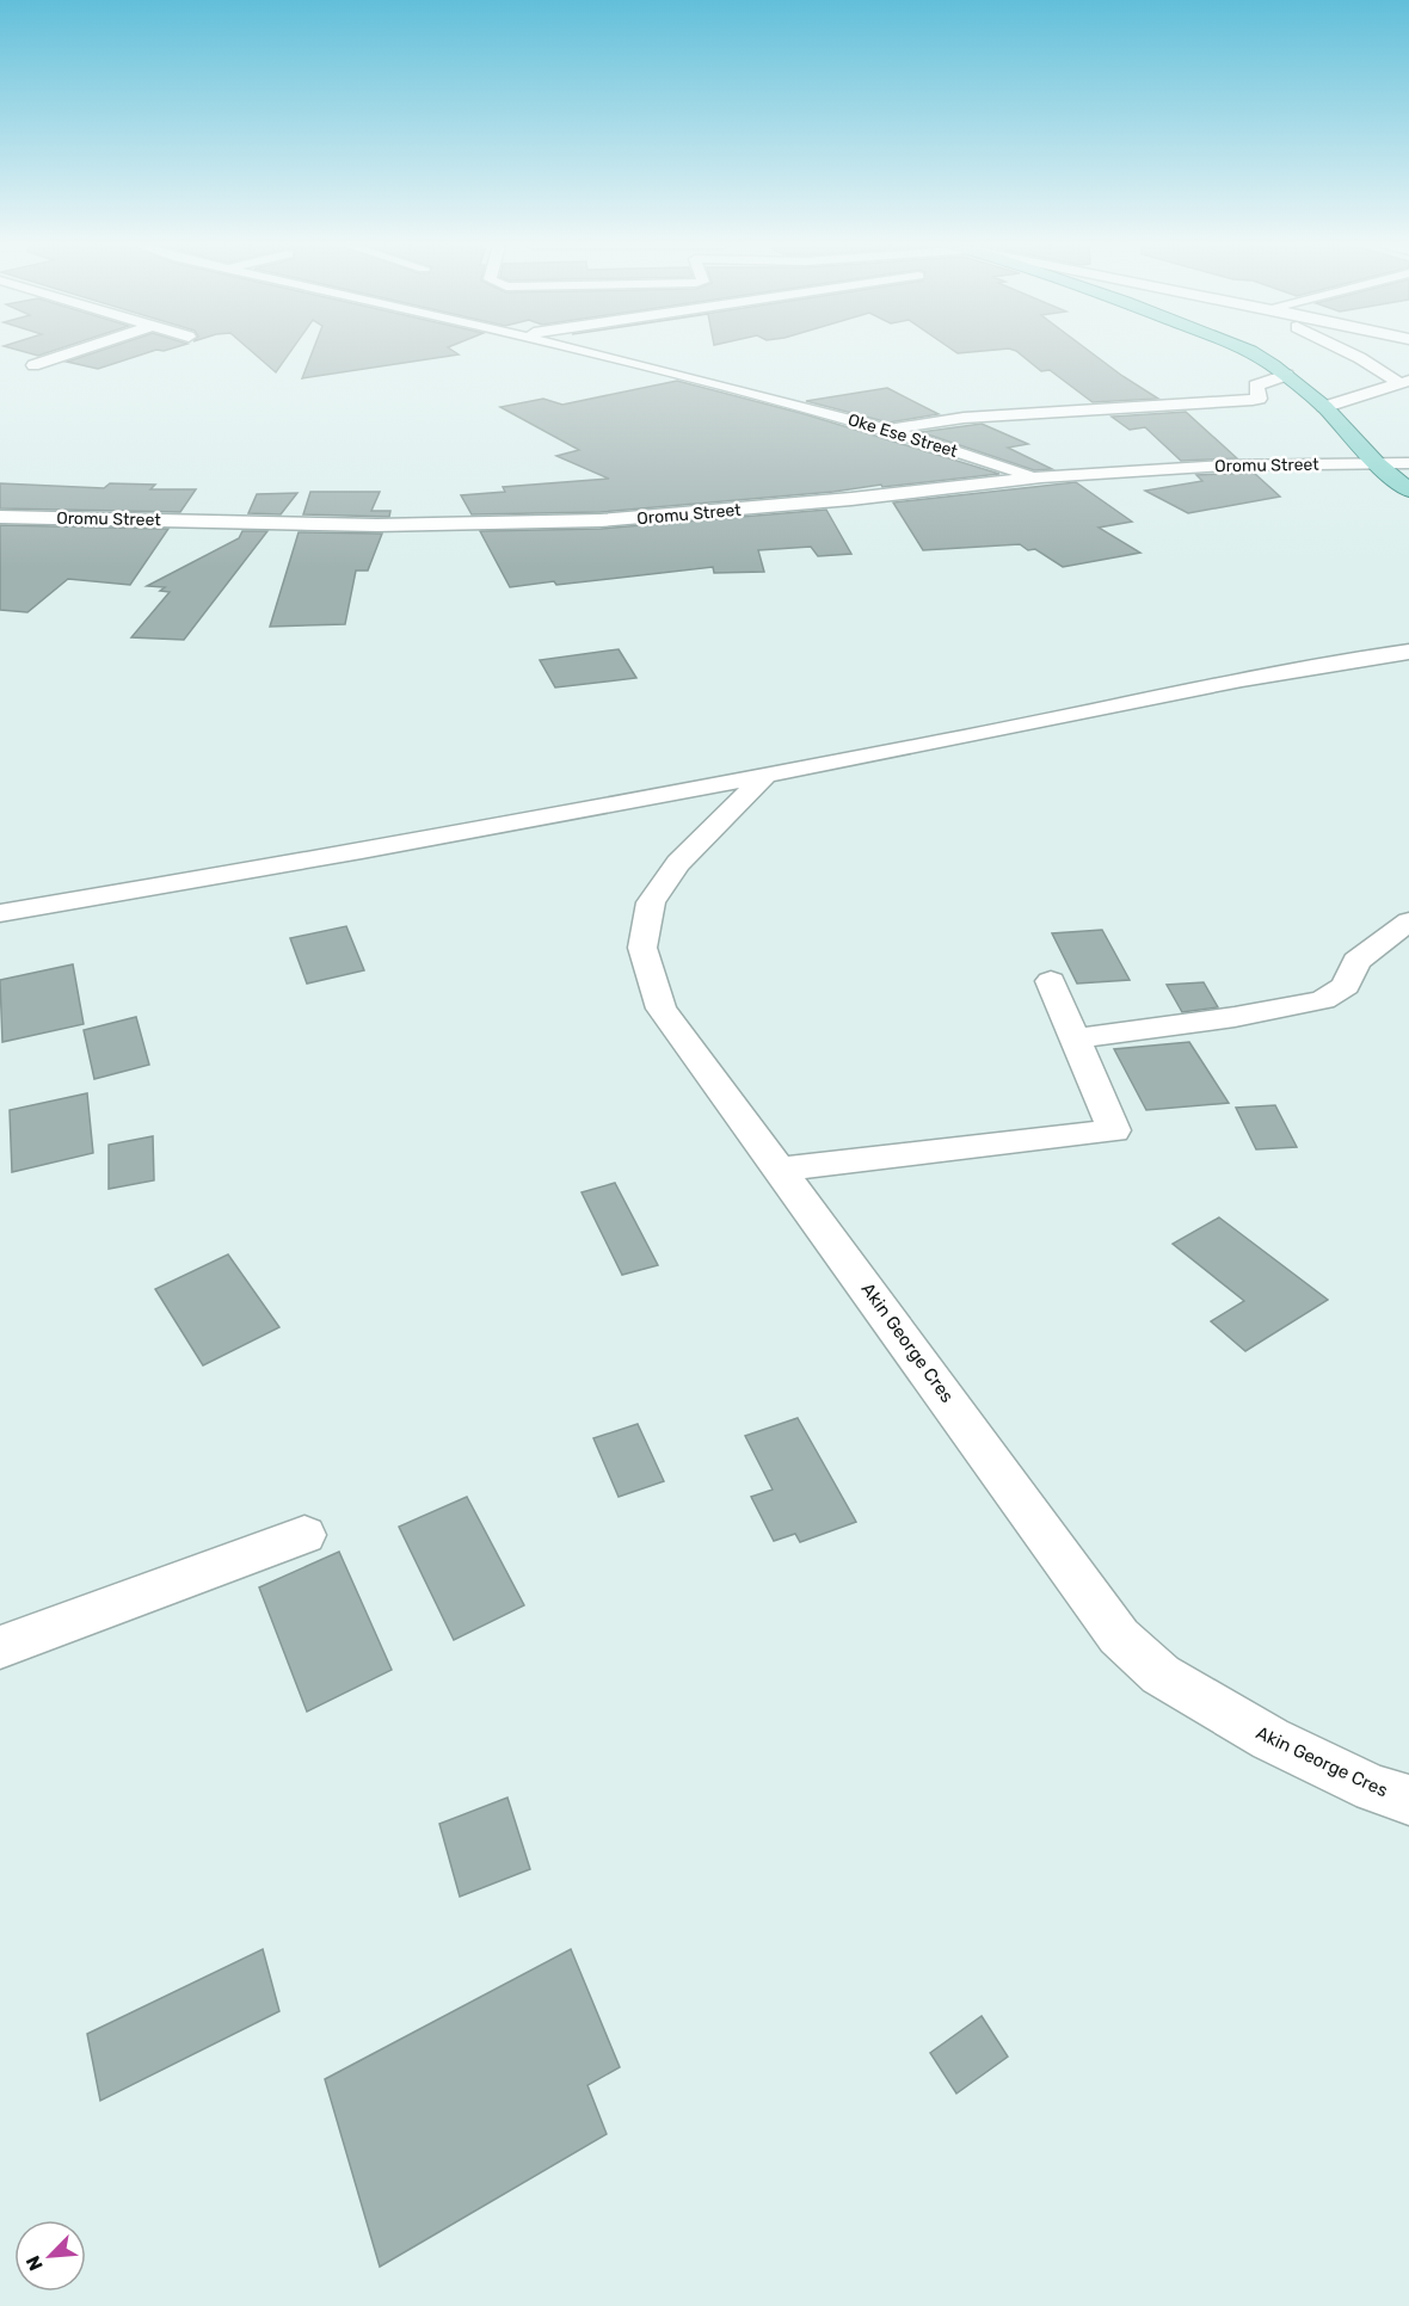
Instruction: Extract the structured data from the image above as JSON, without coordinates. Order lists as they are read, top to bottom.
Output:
{
  "streets": {
    "street": ["Oke Ese Street", "Oromu Street", "Akin George Cres"]
  },
  "crossings": [
    ["Oke Ese Street", "Oromu Street"]
  ],
  "north": "bottom left"
}
